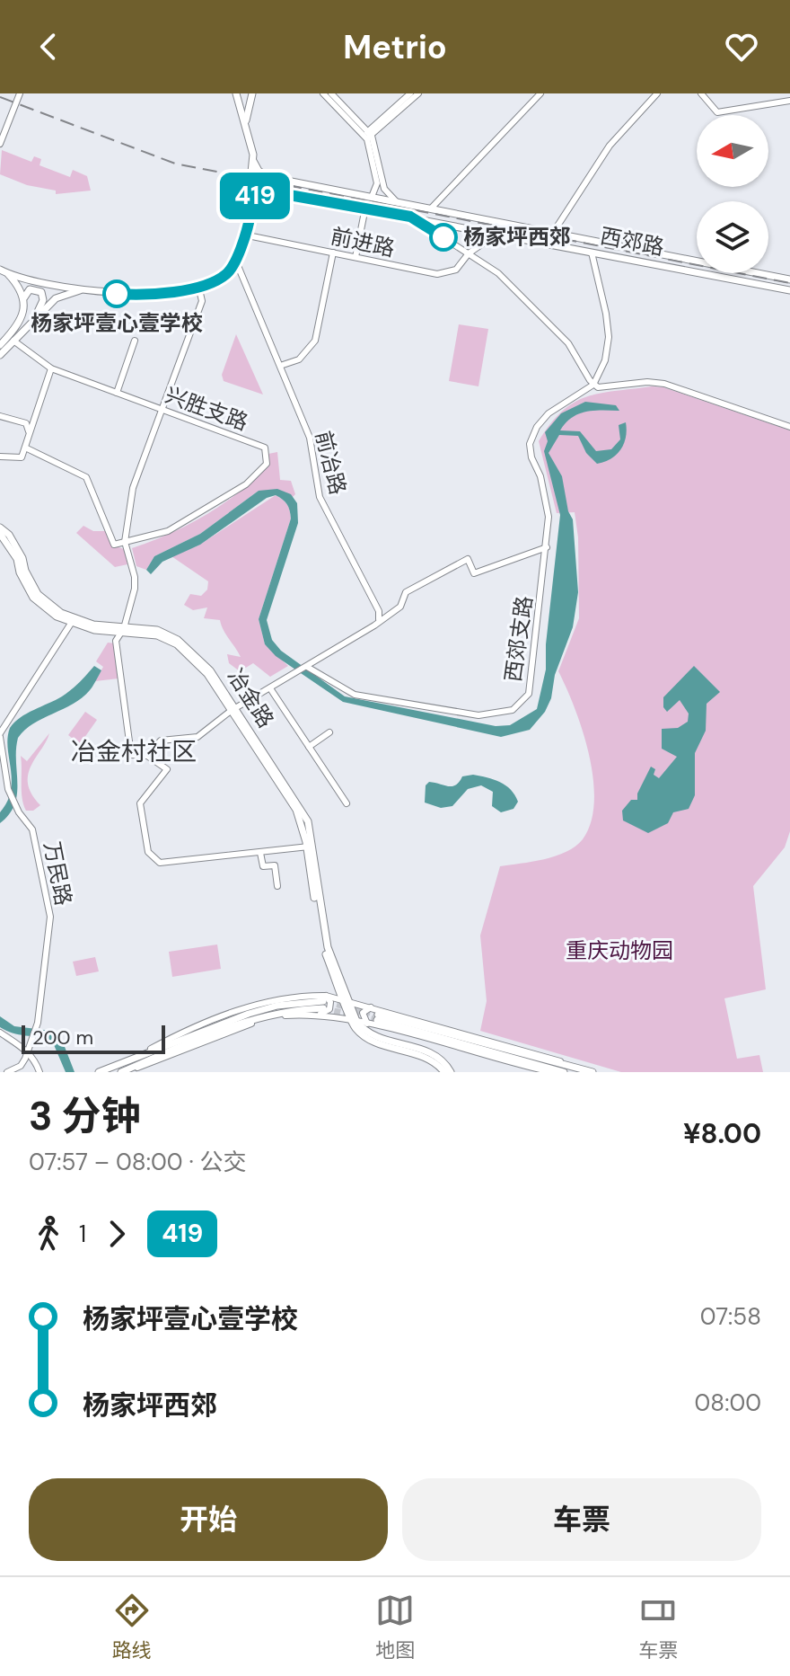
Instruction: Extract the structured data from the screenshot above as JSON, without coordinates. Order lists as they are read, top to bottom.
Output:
{
  "streets": {
    "main road": ["西郊路", "冶金路"],
    "street": [
      "前进路",
      "兴胜支路",
      "前冶路",
      "西郊支路",
      "万民路"
    ]
  },
  "crossings": [
    ["西郊路", "前进路"]
  ],
  "districts": ["冶金村社区"],
  "parks": ["重庆动物园"],
  "places": ["杨家坪西郊", "杨家坪壹心壹学校"],
  "lines": ["bus line 419"],
  "scale_bar": "200 m",
  "north": "left",
  "page": {
    "header": "Metrio",
    "on_map": "419",
    "scale": "200 m",
    "heading": ["3 分钟", "07:57 – 08:00 · 公交", "¥8.00"],
    "legs": ["1", "419"],
    "list": [
      {
        "name": "杨家坪壹心壹学校",
        "value": "07:58"
      },
      {
        "name": "杨家坪西郊",
        "value": "08:00"
      }
    ],
    "buttons": ["开始", "车票"],
    "tabs": ["路线", "地图", "车票"]
  }
}
